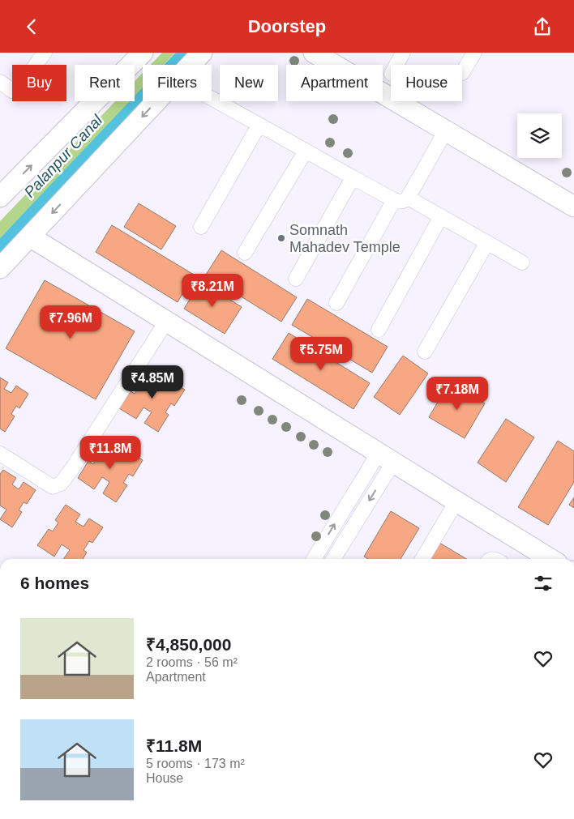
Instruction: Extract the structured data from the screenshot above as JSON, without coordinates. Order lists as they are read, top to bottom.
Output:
{
  "water": ["Palanpur Canal"],
  "places": ["Somnath Mahadev Temple"],
  "page": {
    "header": "Doorstep",
    "chip": [
      "Buy",
      "Rent",
      "Filters",
      "New",
      "Apartment",
      "House"
    ],
    "price": [
      "₹8.21M",
      "₹7.96M",
      "₹5.75M",
      "₹4.85M",
      "₹7.18M",
      "₹11.8M"
    ],
    "heading": "6 homes",
    "list": [
      {
        "name": "₹4,850,000",
        "note": "2 rooms · 56 m² · Apartment"
      },
      {
        "name": "₹11.8M",
        "note": "5 rooms · 173 m² · House"
      }
    ]
  }
}
